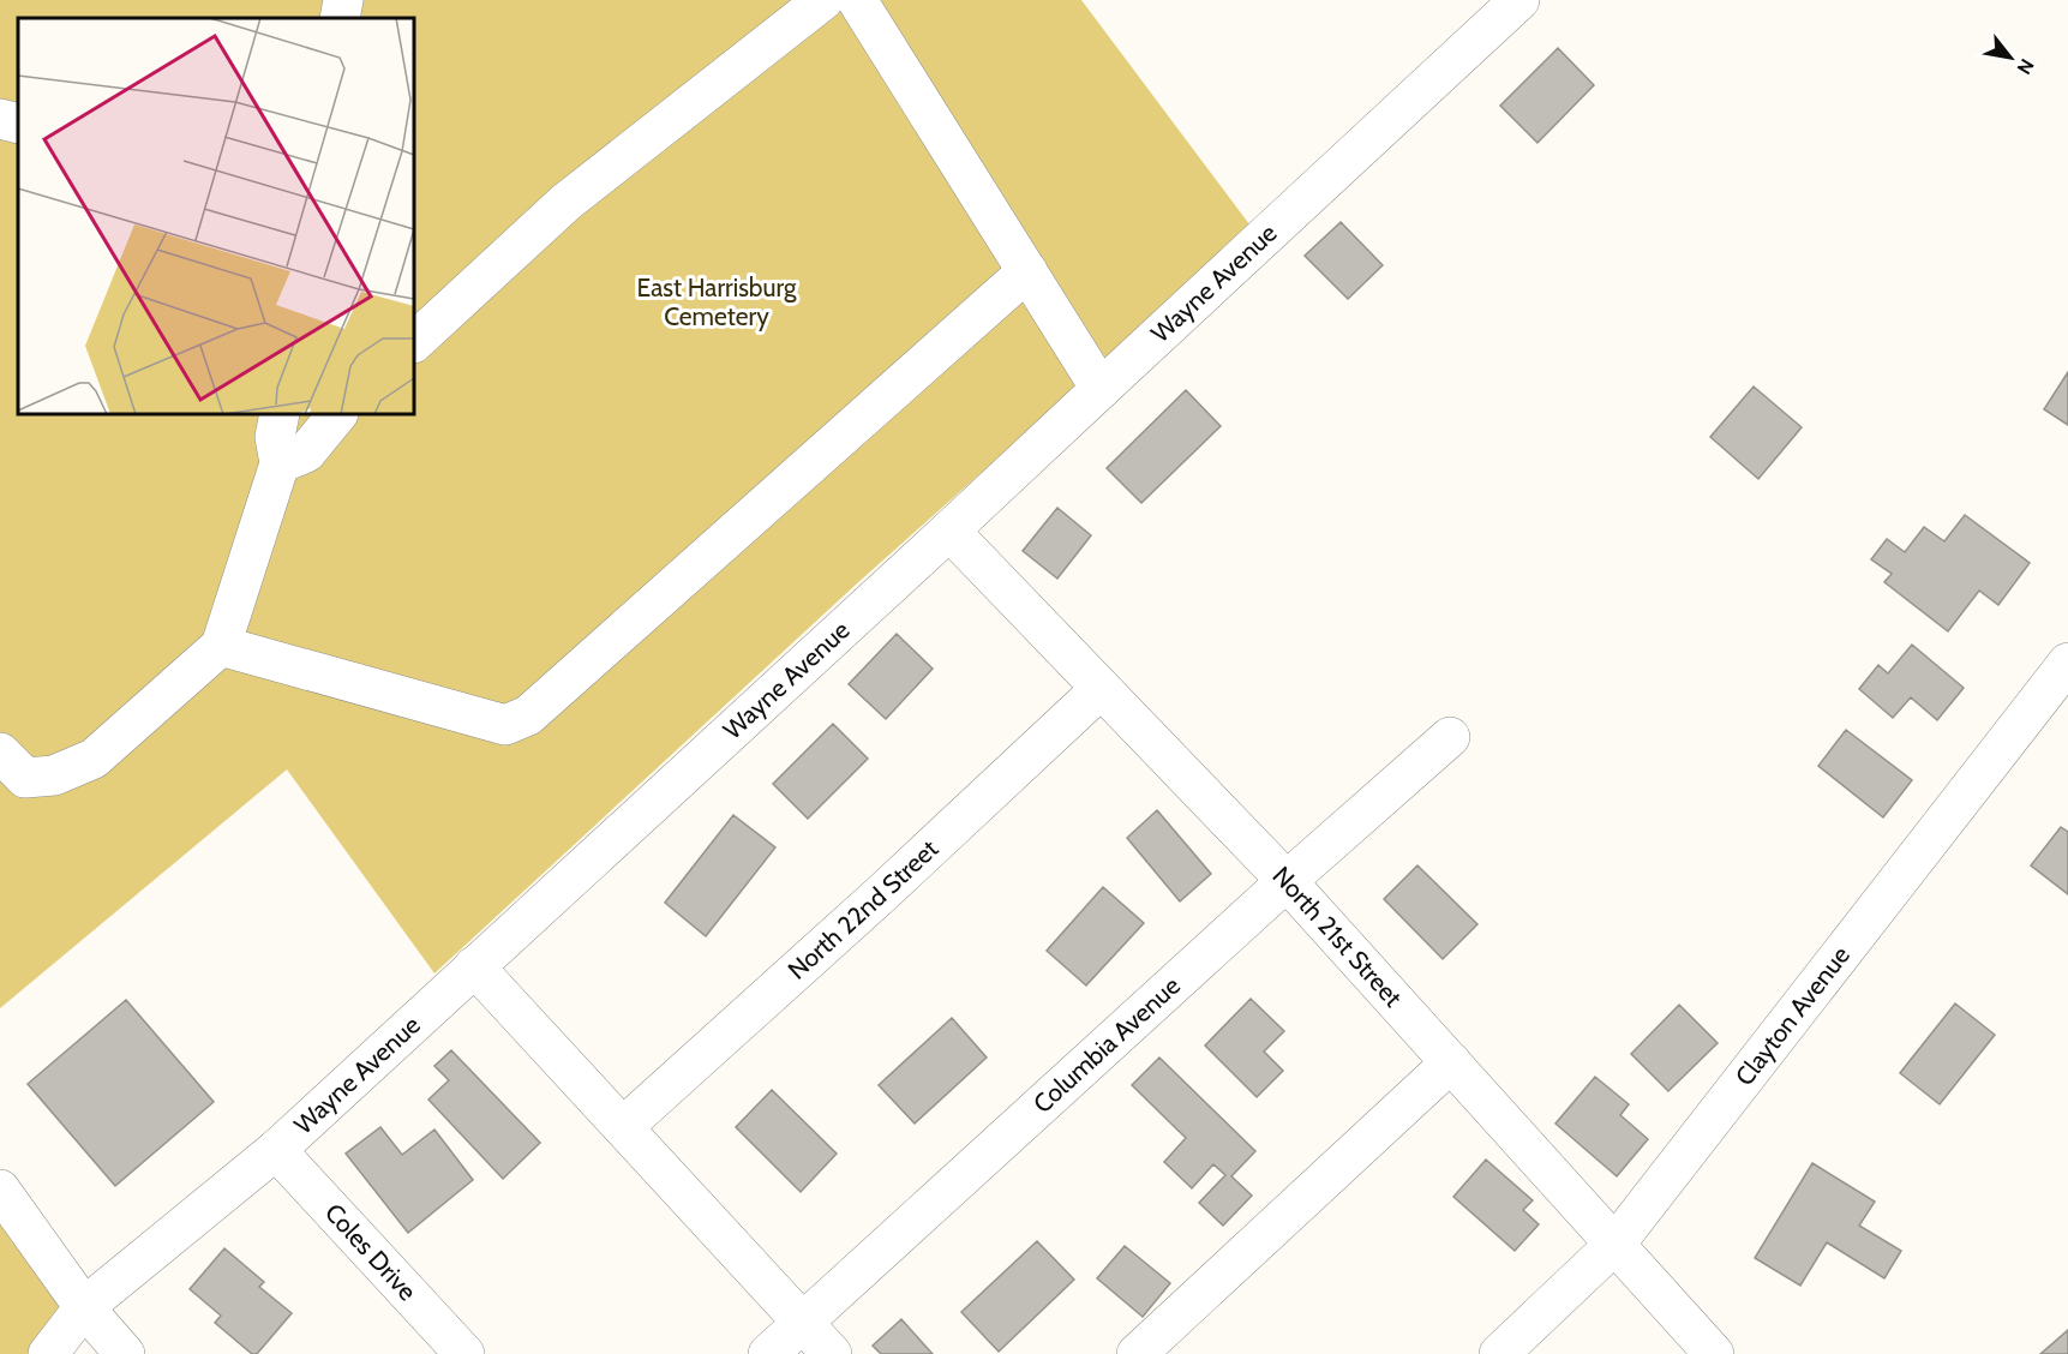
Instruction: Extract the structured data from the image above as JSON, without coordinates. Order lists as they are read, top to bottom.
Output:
{
  "streets": {
    "street": [
      "Wayne Avenue",
      "North 22nd Street",
      "North 21st Street",
      "Clayton Avenue",
      "Columbia Avenue",
      "Coles Drive"
    ]
  },
  "crossings": [
    ["Wayne Avenue", "North 21st Street"],
    ["Wayne Avenue", "Coles Drive"],
    ["North 22nd Street", "North 21st Street"],
    ["North 21st Street", "Clayton Avenue"],
    ["North 21st Street", "Columbia Avenue"]
  ],
  "parks": ["East Harrisburg Cemetery"],
  "north": "bottom right"
}
